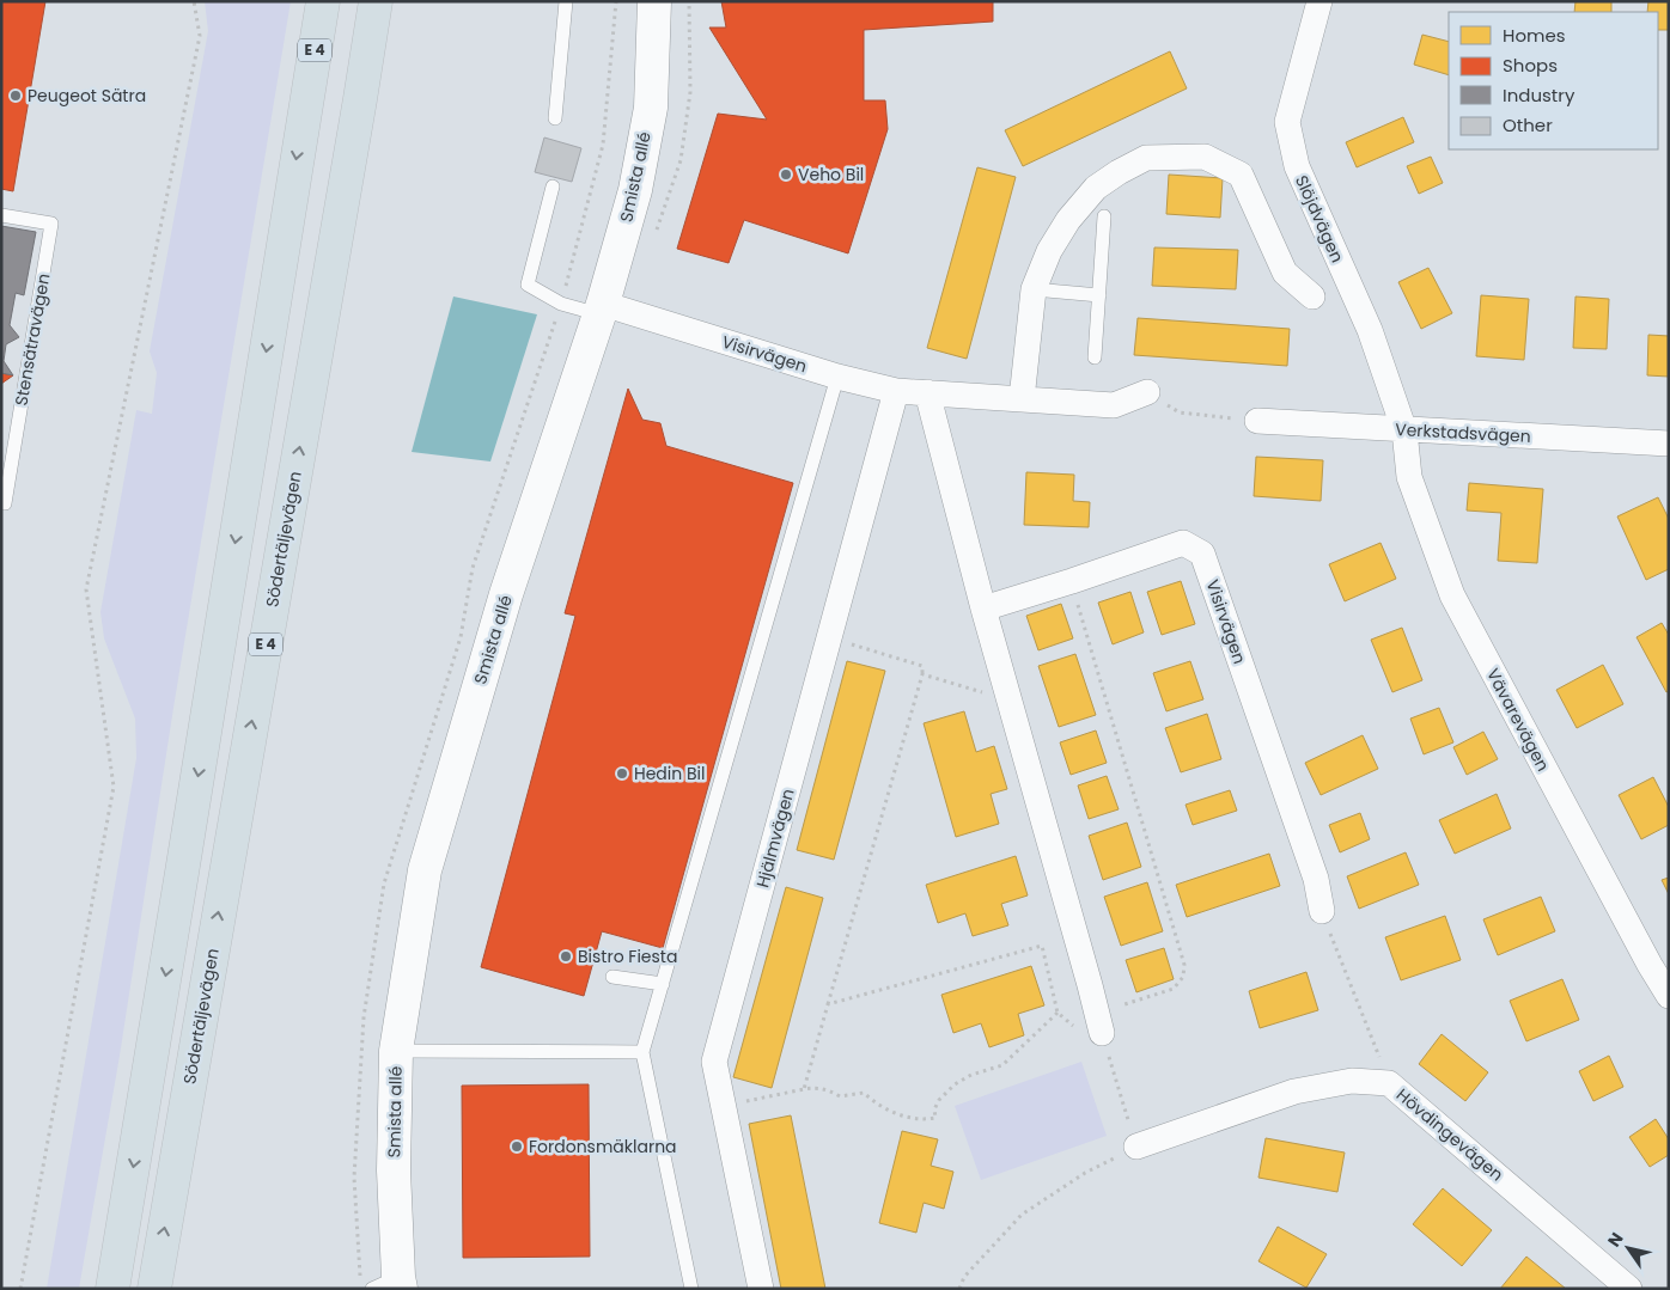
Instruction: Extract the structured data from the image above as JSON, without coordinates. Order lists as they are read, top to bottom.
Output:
{
  "streets": {
    "highway": ["E 4", "Södertäljevägen"],
    "street": [
      "Smista allé",
      "Slöjdvägen",
      "Visirvägen",
      "Verkstadsvägen",
      "Vävarevägen",
      "Hjälmvägen",
      "Hövdingevägen"
    ],
    "lane": ["Stensätravägen"]
  },
  "crossings": [
    ["Smista allé", "Visirvägen"],
    ["Slöjdvägen", "Verkstadsvägen"],
    ["Slöjdvägen", "Vävarevägen"],
    ["Visirvägen", "Hjälmvägen"],
    ["Verkstadsvägen", "Vävarevägen"]
  ],
  "places": [
    "Peugeot Sätra",
    "Veho Bil",
    "Hedin Bil",
    "Bistro Fiesta",
    "Fordonsmäklarna"
  ],
  "legend": [
    "Homes",
    "Shops",
    "Industry",
    "Other"
  ],
  "north": "top left"
}
